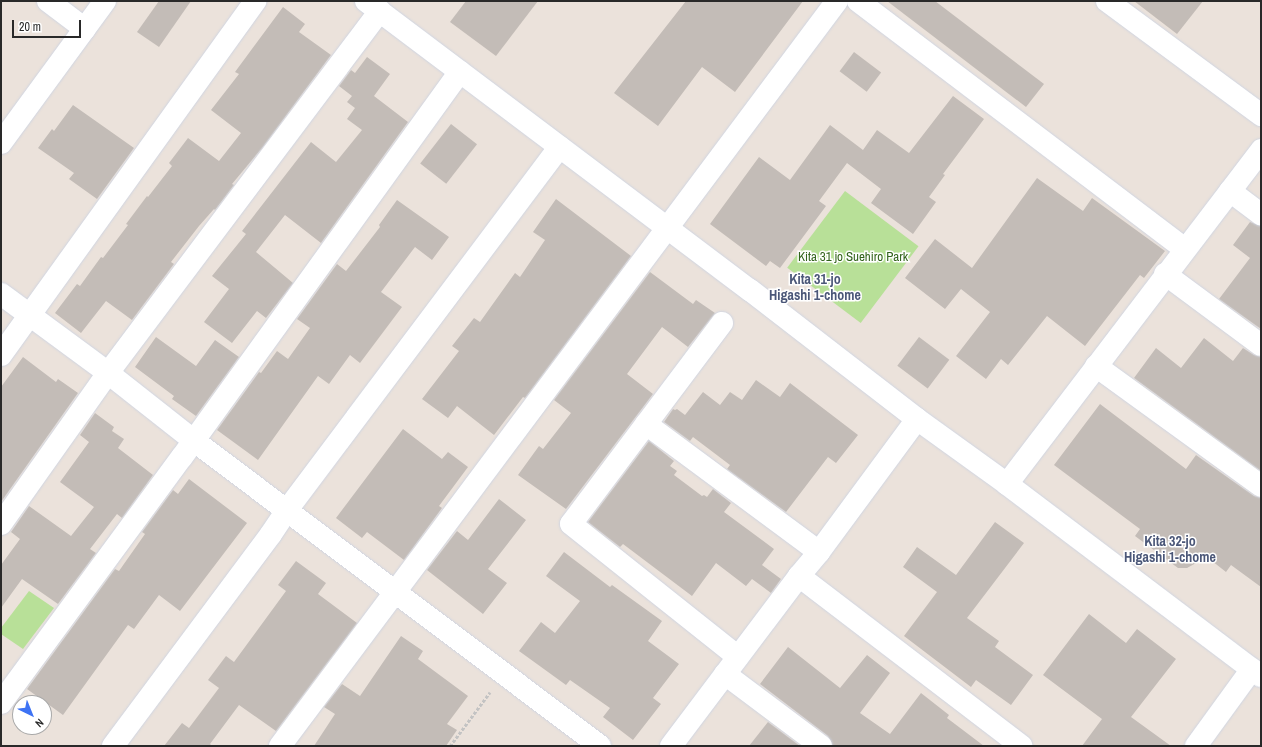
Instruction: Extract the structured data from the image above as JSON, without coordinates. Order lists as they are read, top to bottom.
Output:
{
  "districts": ["Kita 31-jo Higashi 1-chome", "Kita 32-jo Higashi 1-chome"],
  "parks": ["Kita 31 jo Suehiro Park"],
  "scale_bar": "20 m",
  "north": "bottom right"
}
